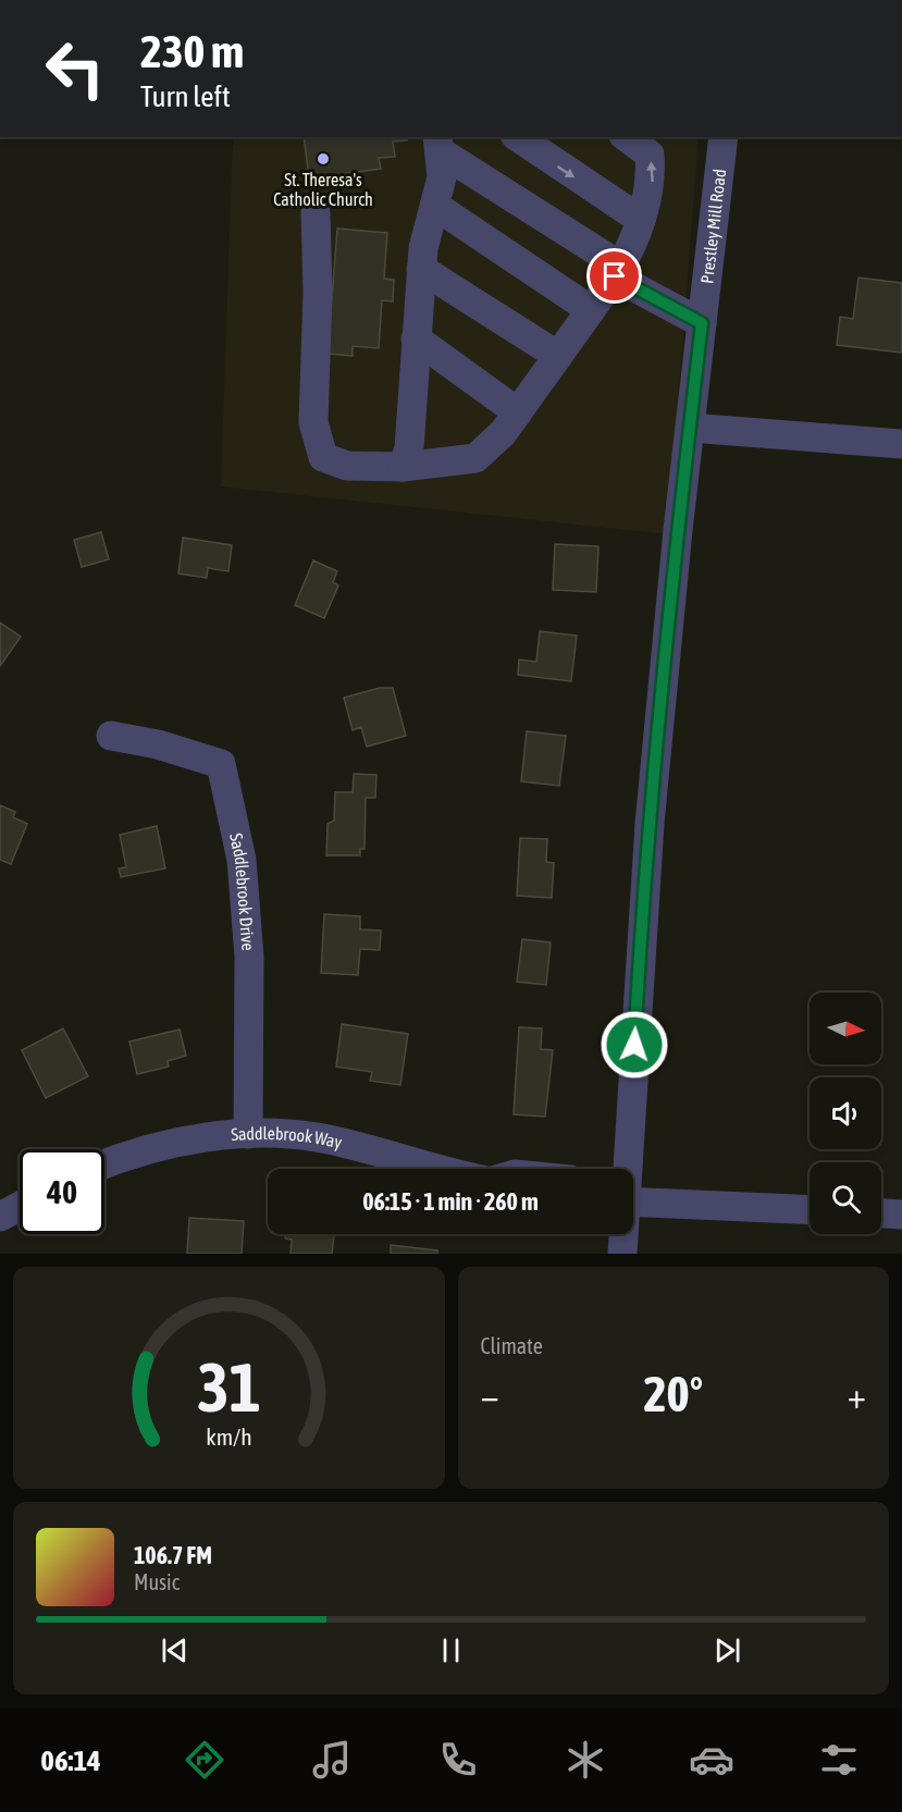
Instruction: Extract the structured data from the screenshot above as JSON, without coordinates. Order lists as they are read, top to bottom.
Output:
{
  "streets": {
    "street": ["Prestley Mill Road", "Saddlebrook Drive", "Saddlebrook Way"]
  },
  "crossings": [
    ["Saddlebrook Drive", "Saddlebrook Way"]
  ],
  "places": ["St. Theresa's Catholic Church"],
  "north": "right",
  "page": {
    "turn": ["230 m", "Turn left"],
    "limit": "40",
    "trip": "06:15 · 1 min · 260 m",
    "tile": "Climate",
    "heat": ["−", "20°", "+"],
    "song": ["106.7 FM", "Music"],
    "tabs": "06:14",
    "gauge": ["31", "km/h"]
  }
}
